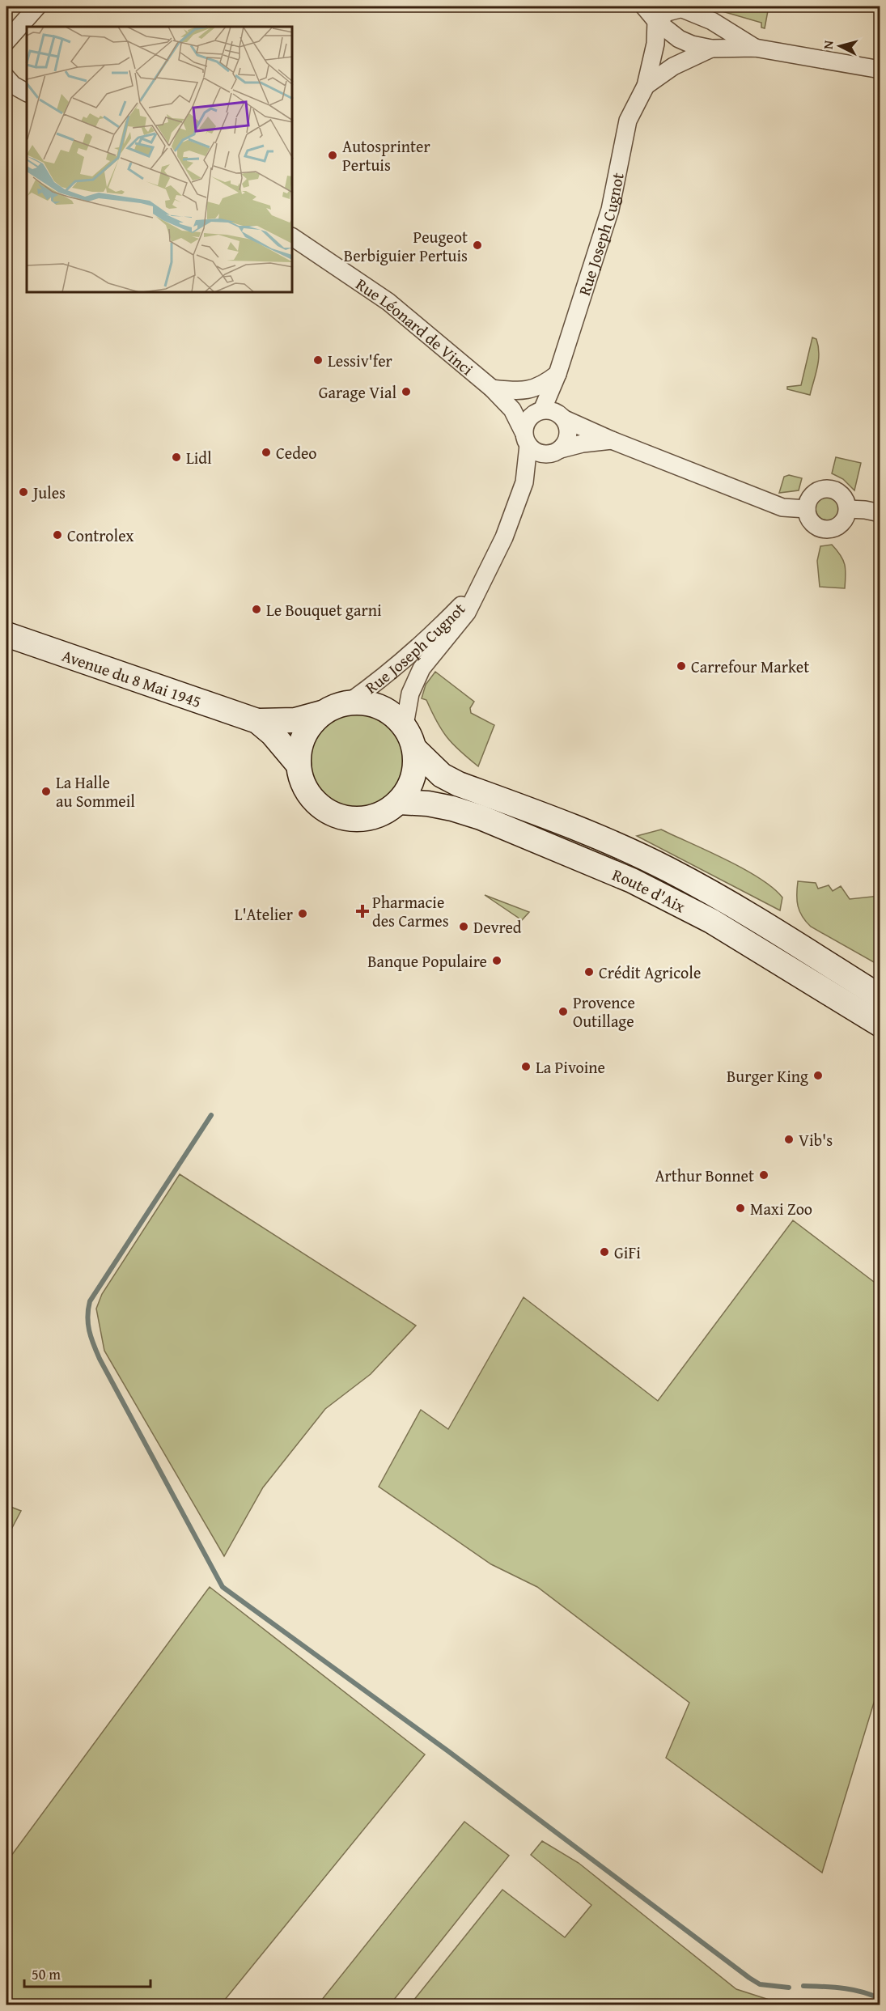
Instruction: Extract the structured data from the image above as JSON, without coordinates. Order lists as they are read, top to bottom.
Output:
{
  "streets": {
    "main road": ["Avenue du 8 Mai 1945", "Route d'Aix"],
    "street": ["Rue Joseph Cugnot", "Rue Léonard de Vinci"]
  },
  "crossings": [
    ["Rue Joseph Cugnot", "Rue Léonard de Vinci"],
    ["Rue Joseph Cugnot", "Avenue du 8 Mai 1945"],
    ["Rue Joseph Cugnot", "Route d'Aix"],
    ["Avenue du 8 Mai 1945", "Route d'Aix"]
  ],
  "places": {
    "other": [
      "Autosprinter Pertuis",
      "Peugeot Berbiguier Pertuis",
      "Lessiv'fer",
      "Garage Vial",
      "Cedeo",
      "Lidl",
      "Jules",
      "Controlex",
      "Le Bouquet garni",
      "Carrefour Market",
      "La Halle au Sommeil",
      "L'Atelier",
      "Devred",
      "Banque Populaire",
      "Crédit Agricole",
      "Provence Outillage",
      "La Pivoine",
      "Burger King",
      "Vib's",
      "Arthur Bonnet",
      "Maxi Zoo",
      "GiFi"
    ],
    "health": ["Pharmacie des Carmes"]
  },
  "scale_bar": "50 m",
  "north": "left"
}
